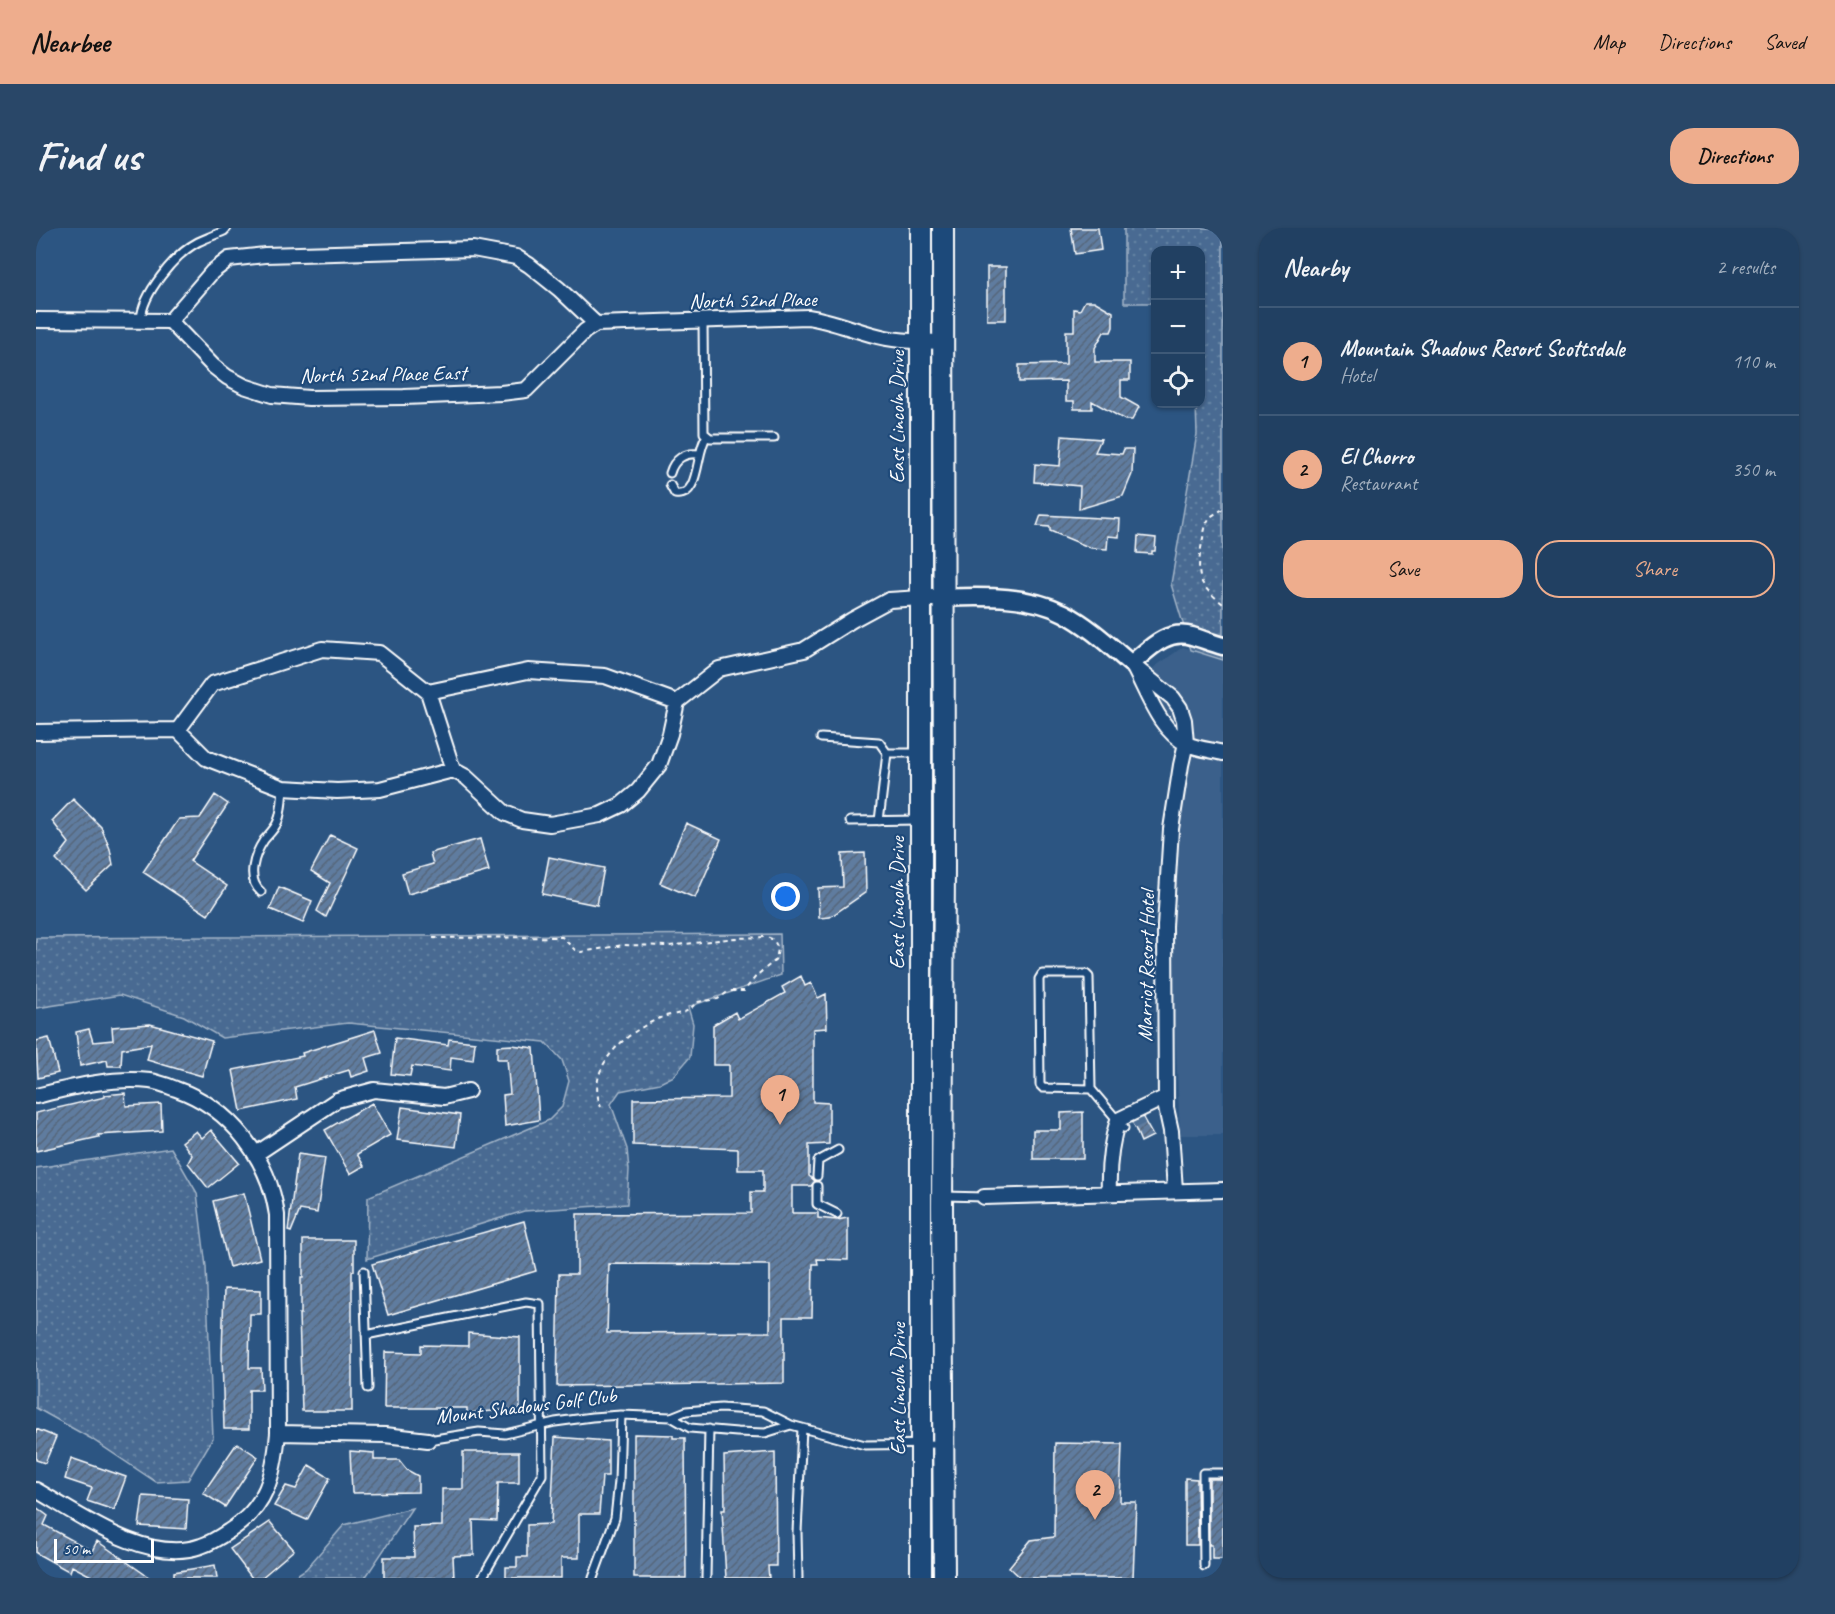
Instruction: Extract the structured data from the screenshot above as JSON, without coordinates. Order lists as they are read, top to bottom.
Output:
{
  "streets": {
    "main road": ["East Lincoln Drive"],
    "street": [
      "North 52nd Place",
      "North 52nd Place East",
      "Marriot Resort Hotel",
      "Mount Shadows Golf Club"
    ]
  },
  "crossings": [
    ["North 52nd Place", "North 52nd Place East"],
    ["North 52nd Place", "East Lincoln Drive"]
  ],
  "scale_bar": "50 m",
  "page": {
    "header": "Nearbee",
    "nav": ["Map", "Directions", "Saved"],
    "buttons": [
      "Directions",
      ["Save", "Share"]
    ],
    "title": "Find us",
    "heading": ["Nearby", "2 results"],
    "map_buttons": ["+", "−"],
    "list": [
      {
        "mark": "1",
        "name": "Mountain Shadows Resort Scottsdale",
        "note": "Hotel",
        "value": "110 m"
      },
      {
        "mark": "2",
        "name": "El Chorro",
        "note": "Restaurant",
        "value": "350 m"
      }
    ],
    "pins": ["1", "2"],
    "scale": "50 m"
  }
}
